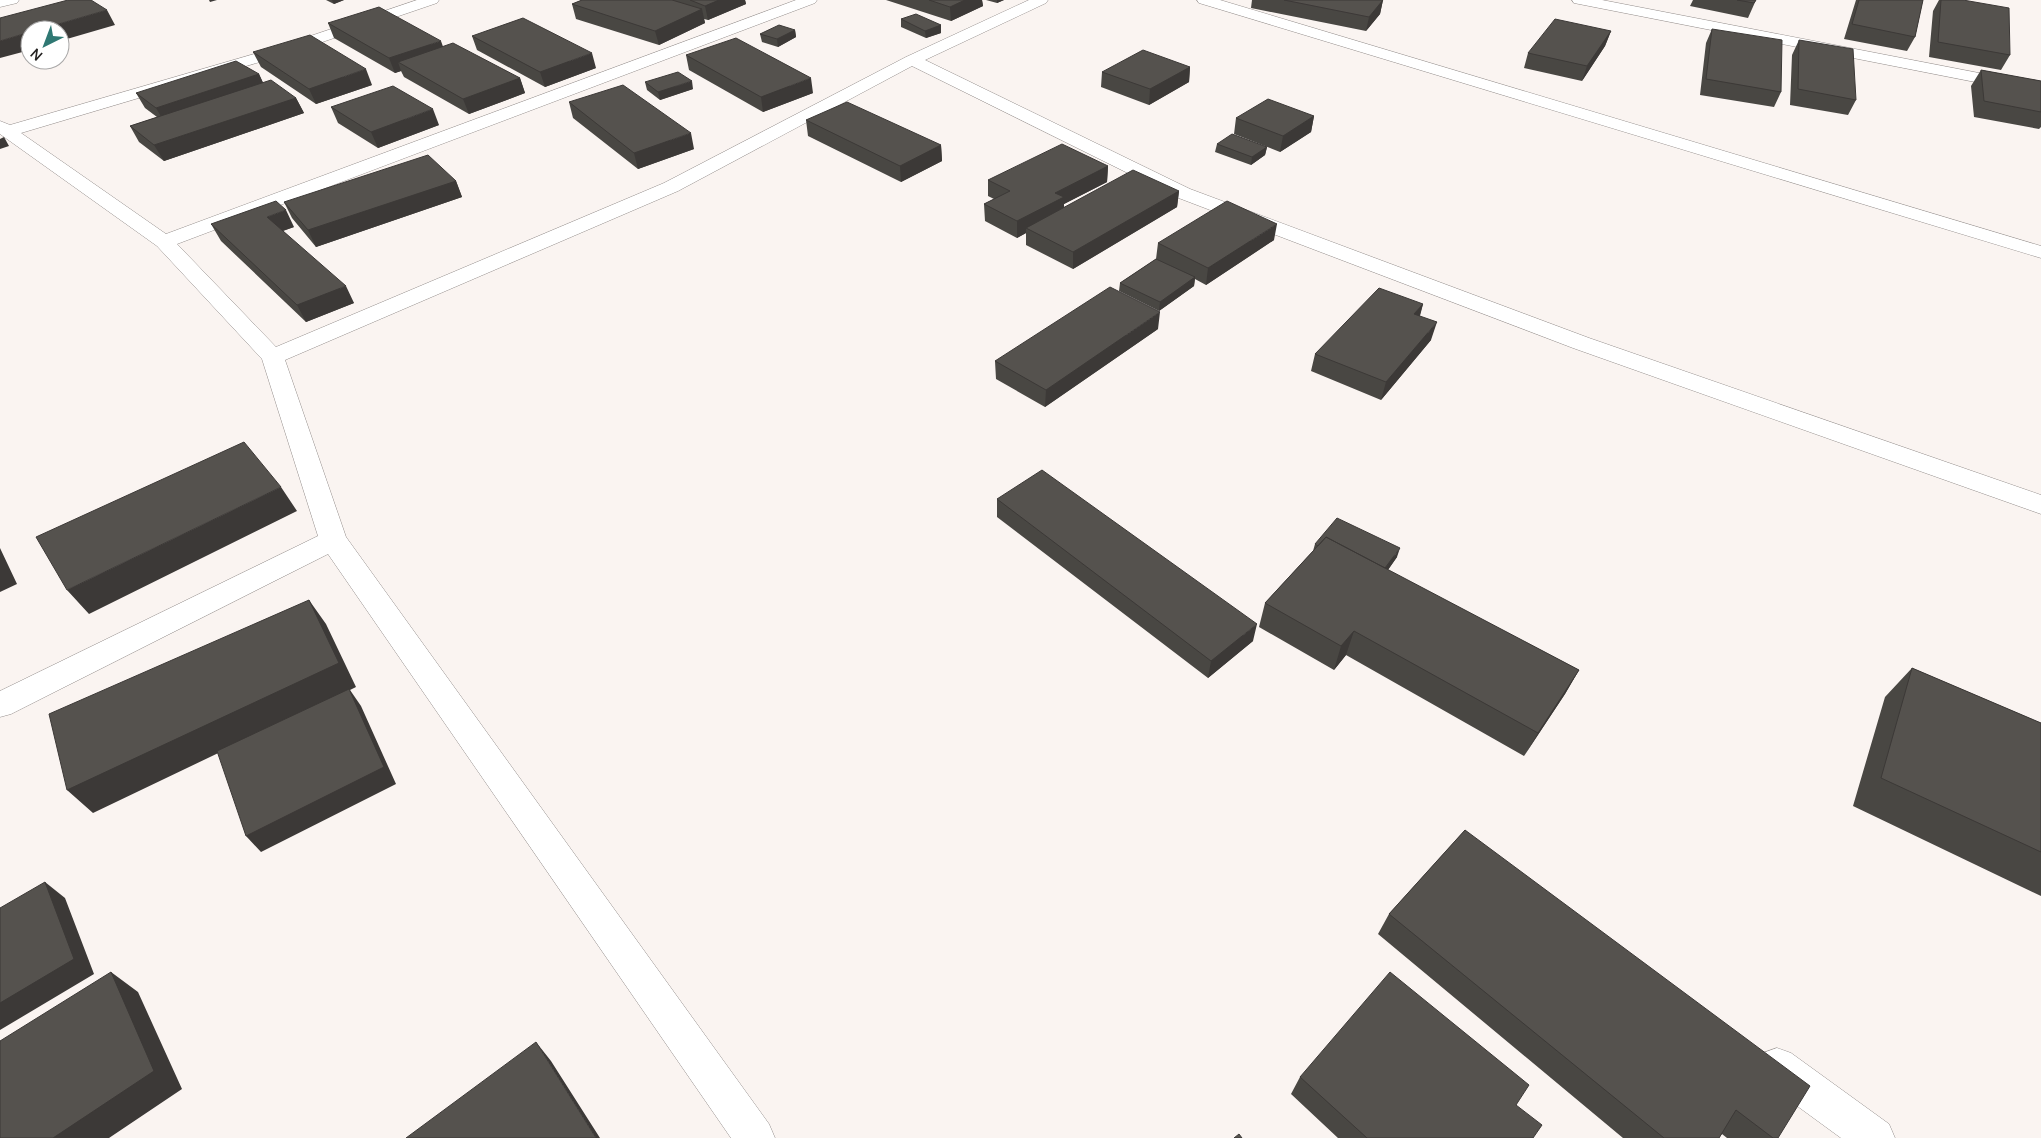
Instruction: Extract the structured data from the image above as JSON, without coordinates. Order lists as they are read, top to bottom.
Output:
{
  "north": "bottom left"
}
